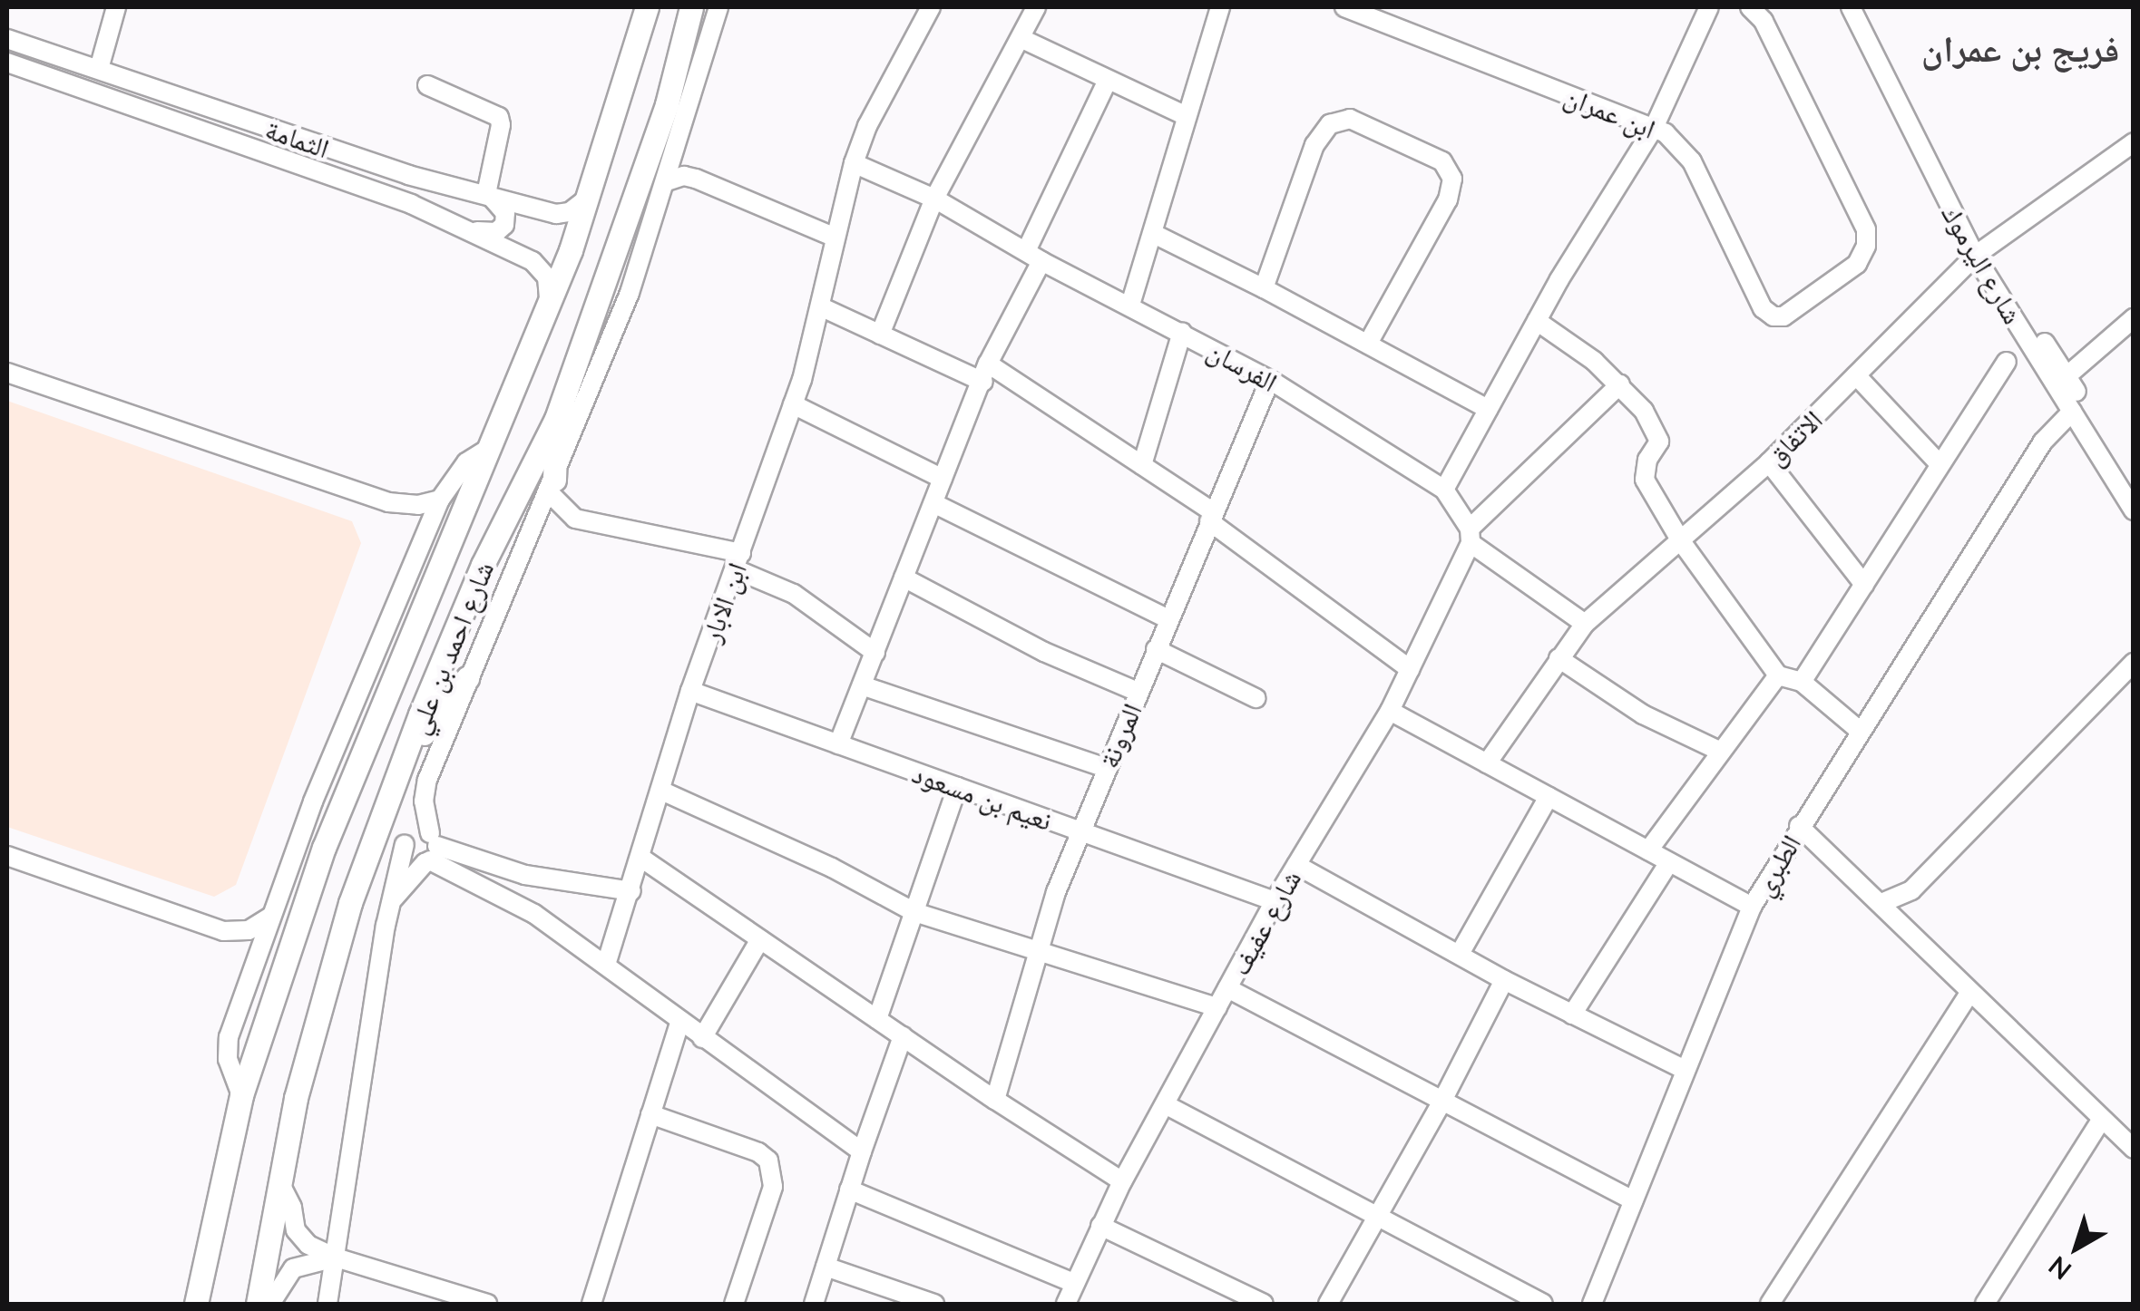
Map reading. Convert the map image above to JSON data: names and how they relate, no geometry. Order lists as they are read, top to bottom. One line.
{"streets":{"main road":["شارع احمد بن علي"],"street":["ابن عمران","الثمامة","شارع اليرموك","الفرسان","الاتفاق","ابن الابار","المرونة","نعيم بن مسعود","الطبري","شارع عفيف"]},"crossings":[["الثمامة","شارع احمد بن علي"],["شارع اليرموك","الاتفاق"],["شارع اليرموك","الطبري"],["الفرسان","الاتفاق"],["الفرسان","ابن الابار"],["الفرسان","المرونة"],["الفرسان","شارع عفيف"],["ابن الابار","نعيم بن مسعود"],["المرونة","نعيم بن مسعود"],["نعيم بن مسعود","شارع عفيف"]],"districts":["فريج بن عمران"],"north":"bottom left"}
